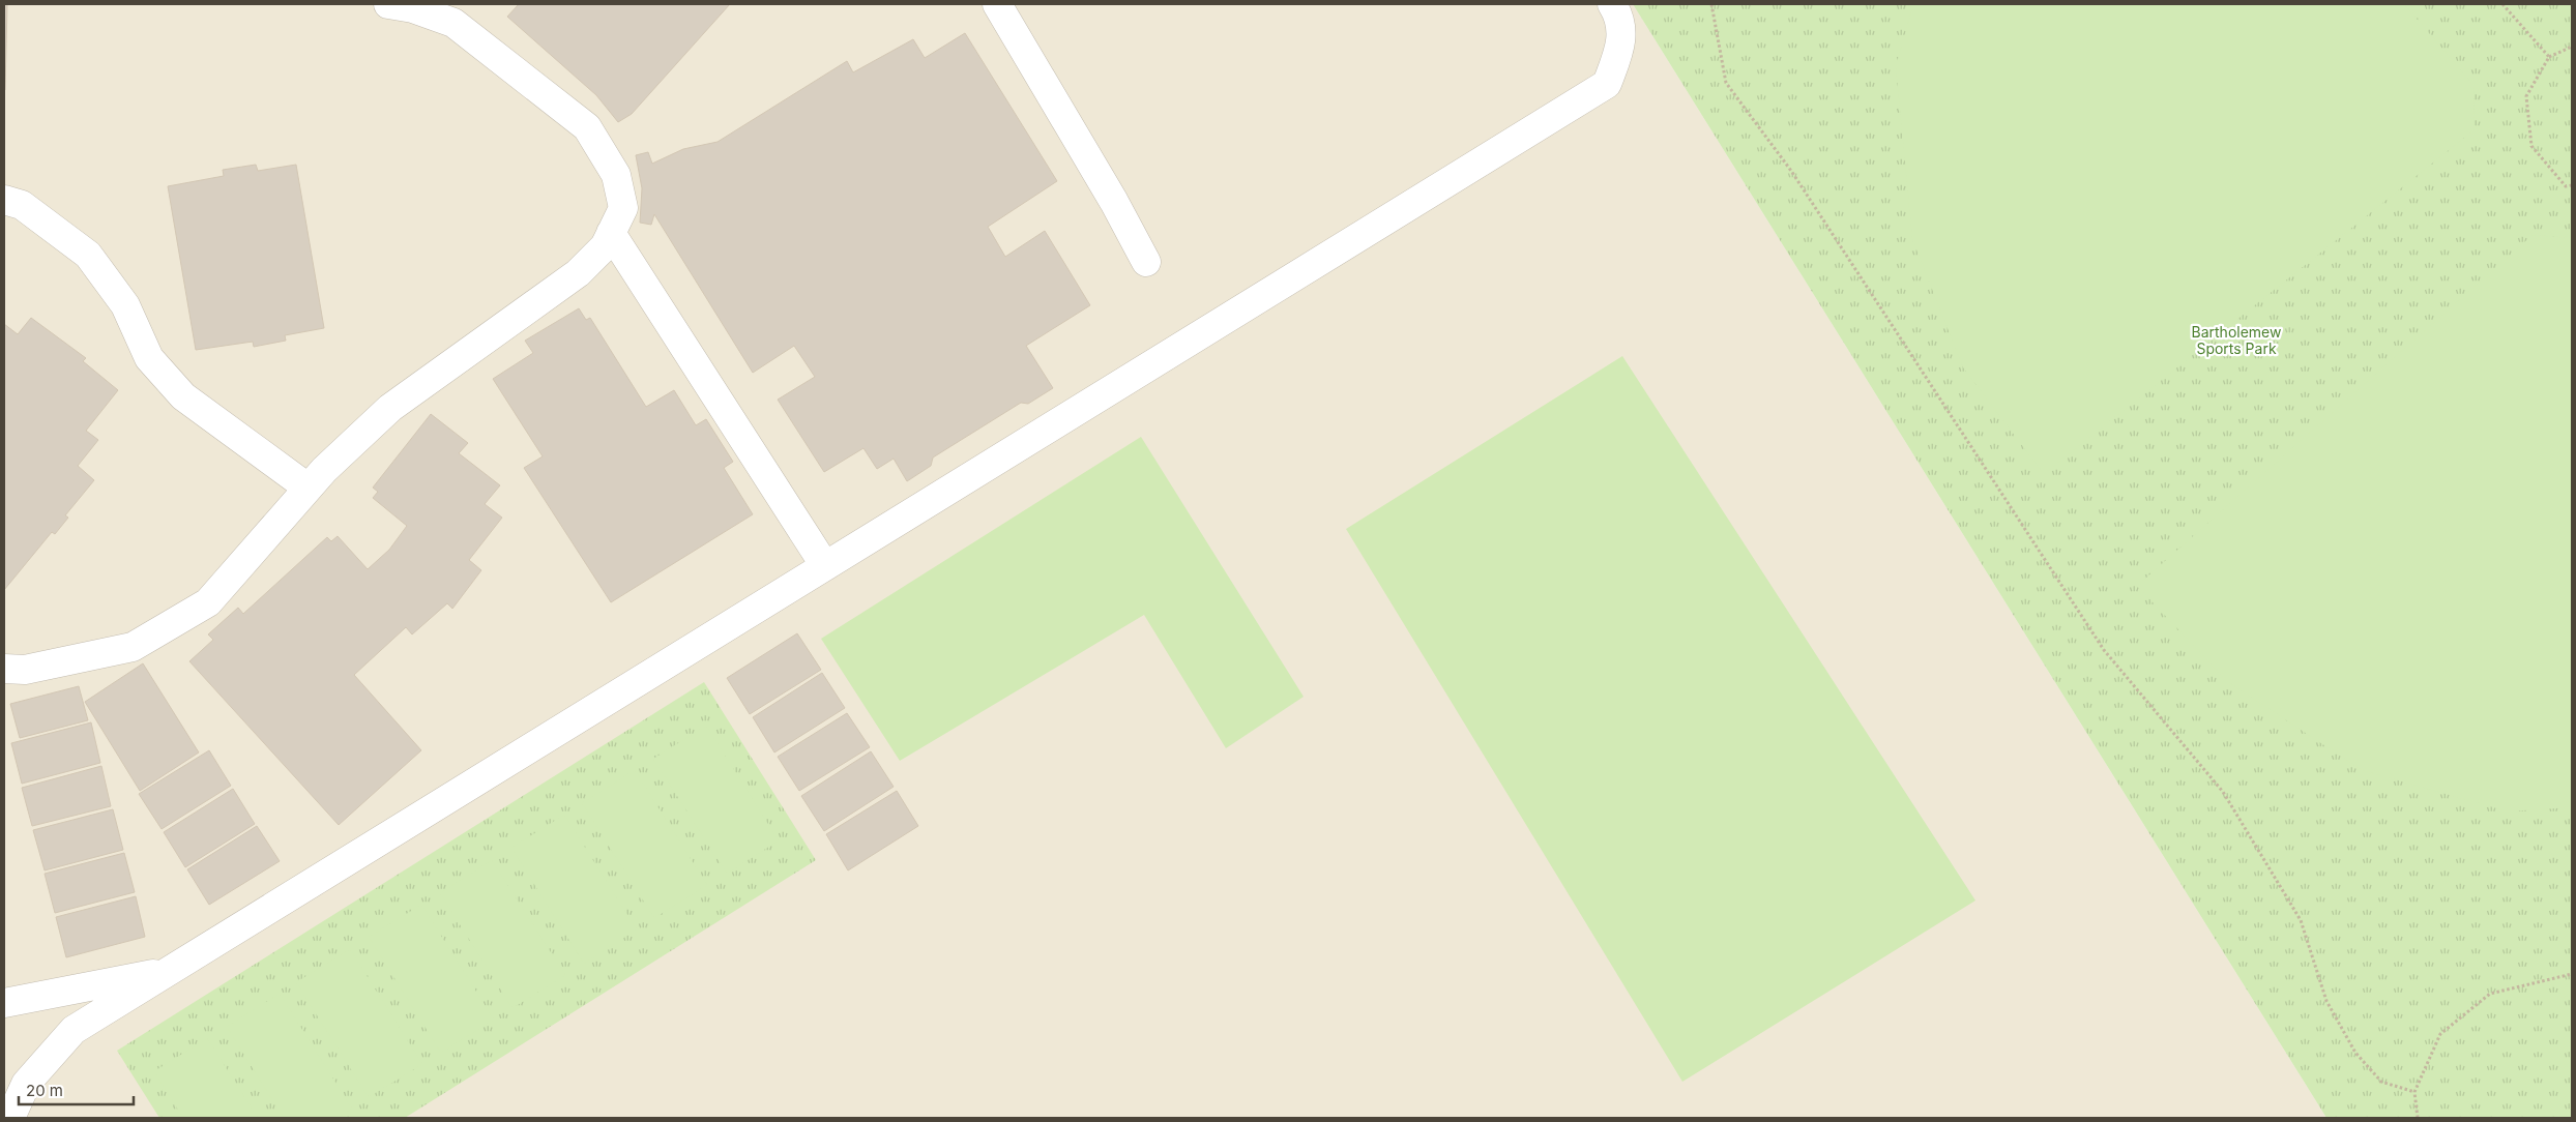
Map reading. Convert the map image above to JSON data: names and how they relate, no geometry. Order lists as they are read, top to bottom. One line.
{"parks":["Bartholemew Sports Park"],"scale_bar":"20 m"}
